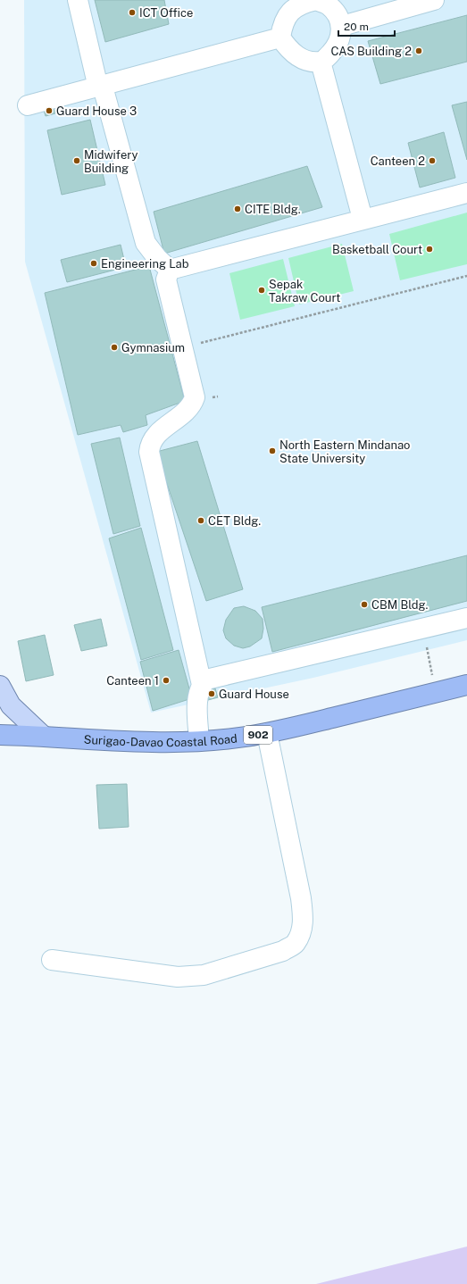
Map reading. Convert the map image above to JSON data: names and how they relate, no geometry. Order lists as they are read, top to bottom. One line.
{"streets":{"highway":["902","Surigao-Davao Coastal Road"]},"places":["ICT Office","CAS Building 2","Guard House 3","Midwifery Building","Canteen 2","CITE Bldg.","Basketball Court","Engineering Lab","Sepak Takraw Court","Gymnasium","North Eastern Mindanao State University","CET Bldg.","CBM Bldg.","Canteen 1","Guard House"],"scale_bar":"20 m"}
